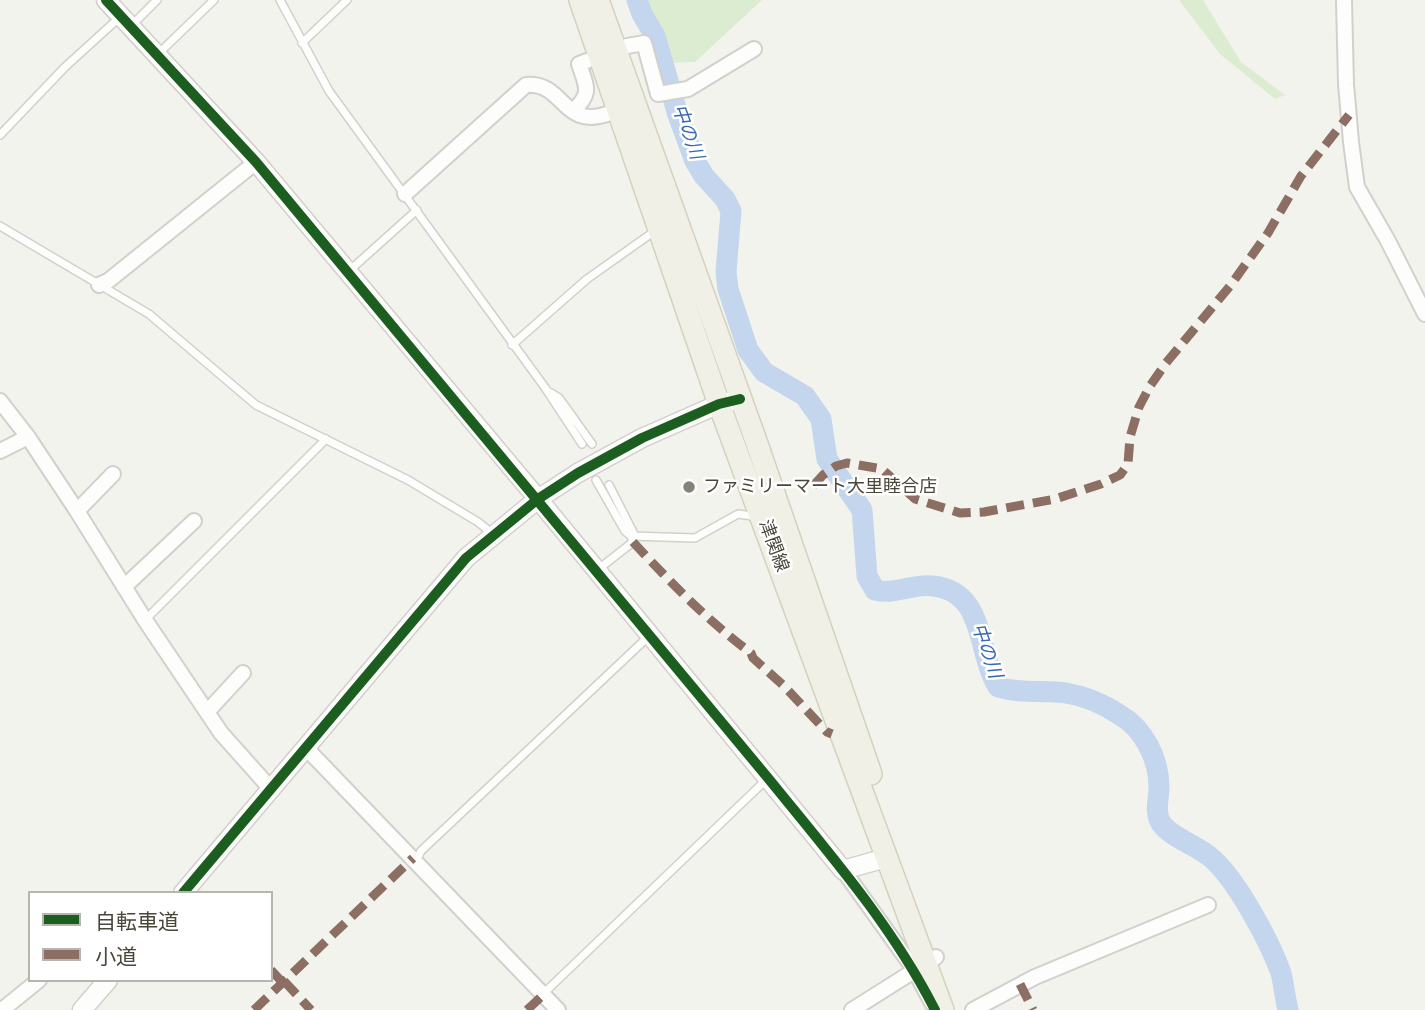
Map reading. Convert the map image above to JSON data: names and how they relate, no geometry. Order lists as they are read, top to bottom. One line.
{"streets":{"main road":["津関線"]},"water":["中の川"],"places":["ファミリーマート大里睦合店"],"legend":["自転車道","小道"]}
